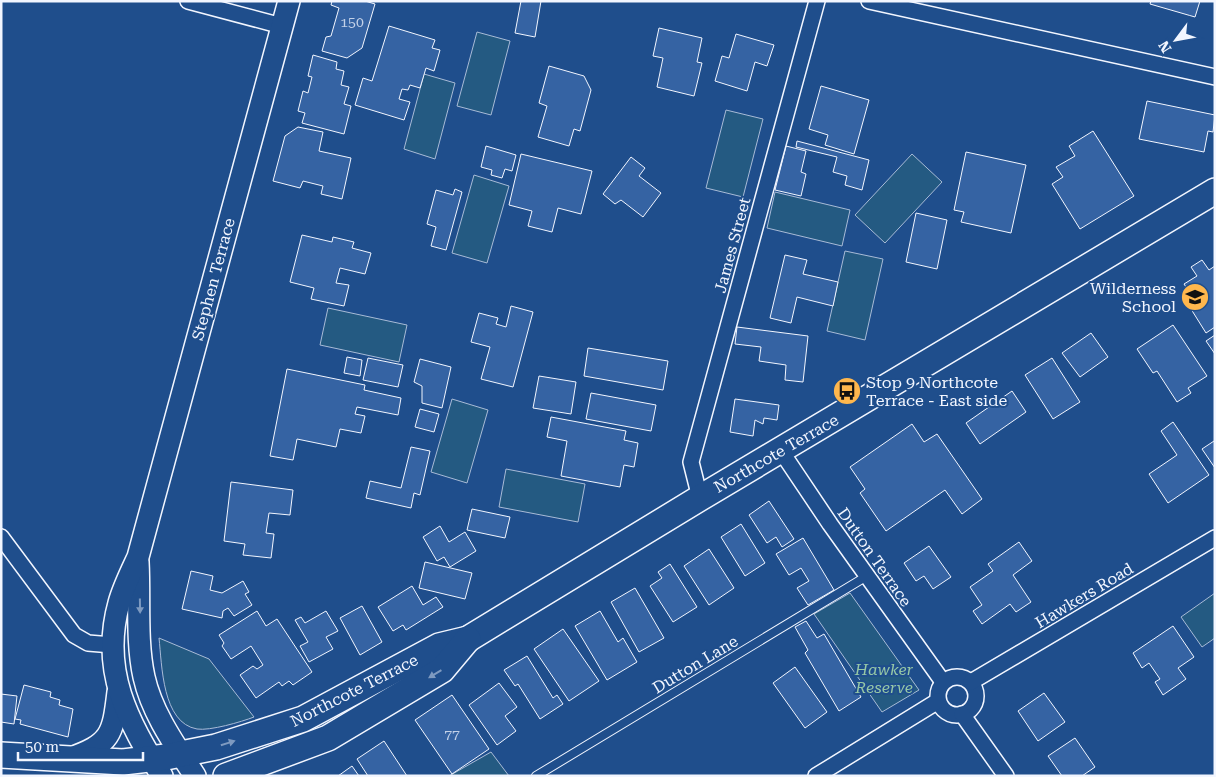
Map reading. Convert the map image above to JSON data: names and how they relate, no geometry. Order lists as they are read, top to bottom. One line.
{"streets":{"highway":["Northcote Terrace"],"main road":["Stephen Terrace"],"street":["James Street","Dutton Terrace","Hawkers Road"],"lane":["Dutton Lane"]},"crossings":[["James Street","Northcote Terrace"],["Stephen Terrace","Northcote Terrace"],["Northcote Terrace","Dutton Terrace"],["Dutton Terrace","Hawkers Road"],["Dutton Terrace","Dutton Lane"]],"parks":["Hawker Reserve"],"places":{"school or university":["Wilderness School"],"bus stop":["Stop 9 Northcote Terrace - East side"]},"house_numbers":["150","77"],"scale_bar":"50 m","north":"bottom left"}
